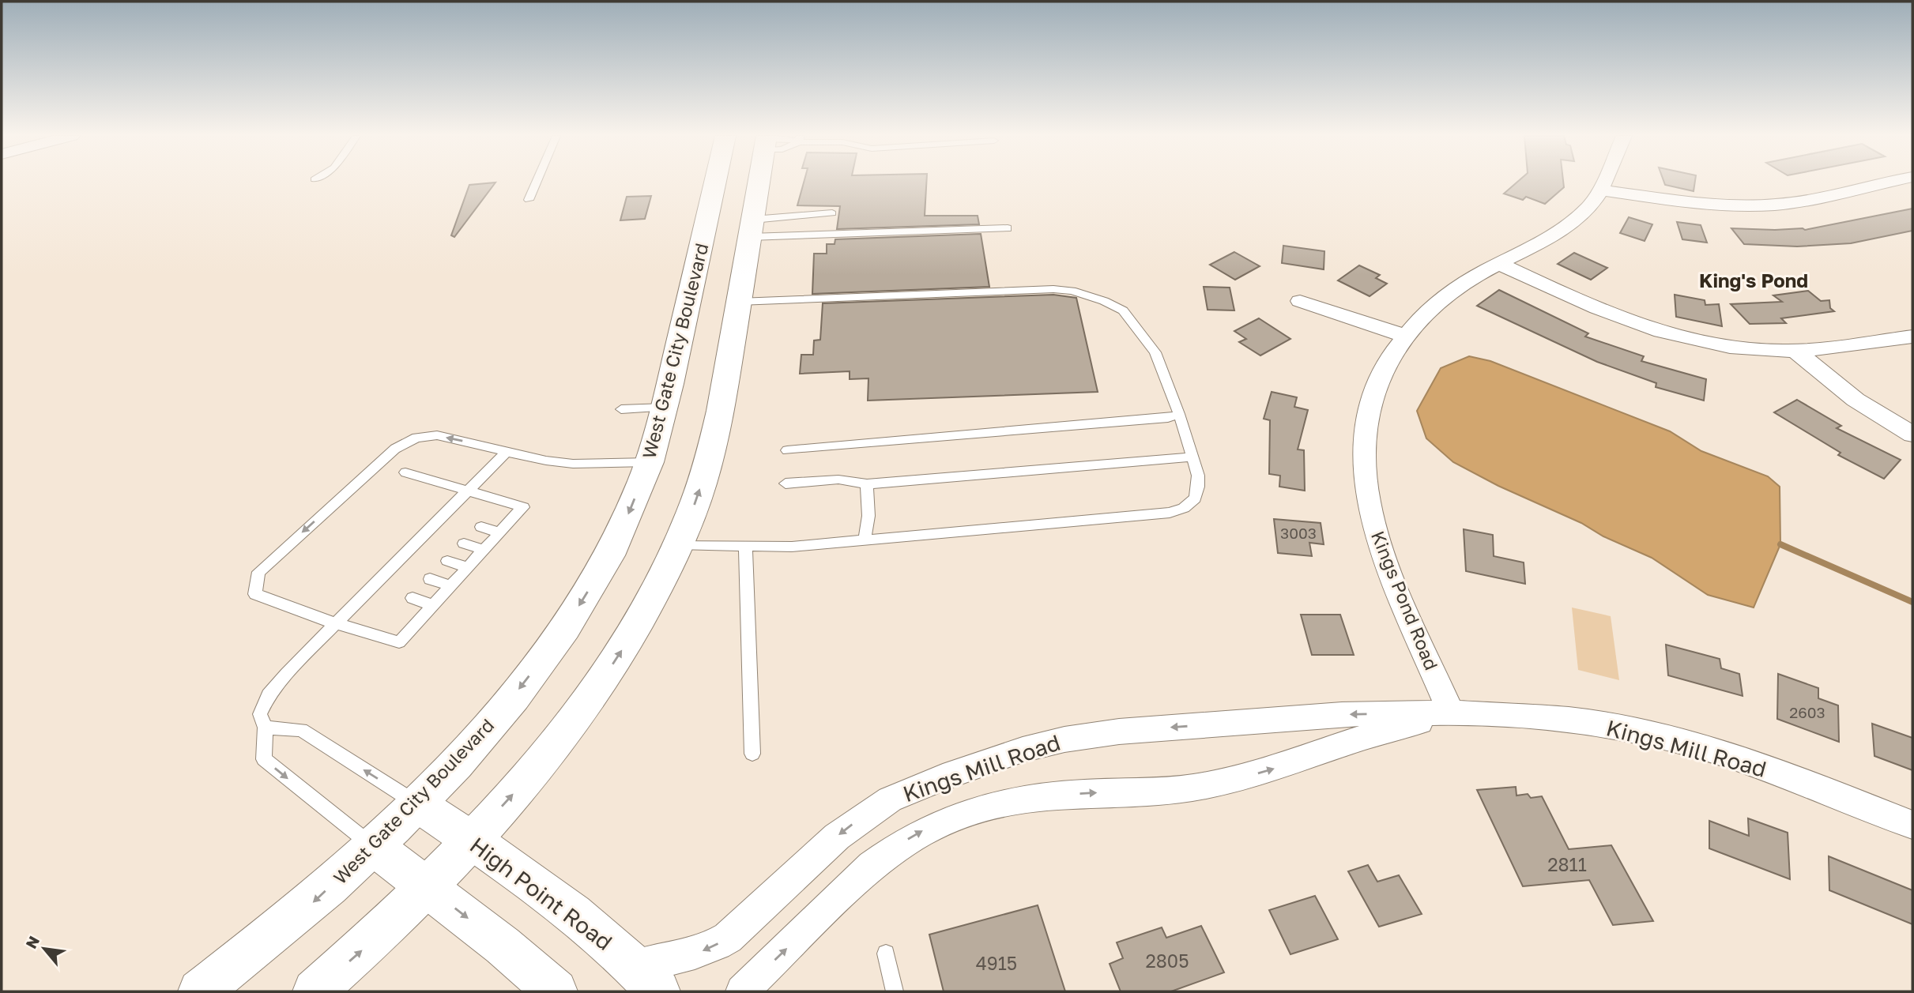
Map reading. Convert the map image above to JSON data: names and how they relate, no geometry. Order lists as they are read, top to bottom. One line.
{"streets":{"main road":["West Gate City Boulevard","High Point Road"],"street":["Kings Pond Road","Kings Mill Road"]},"crossings":[["West Gate City Boulevard","High Point Road"],["Kings Pond Road","Kings Mill Road"],["Kings Mill Road","High Point Road"]],"districts":["King's Pond"],"house_numbers":["3003","2603","2811","2805","4915"],"north":"top left"}
